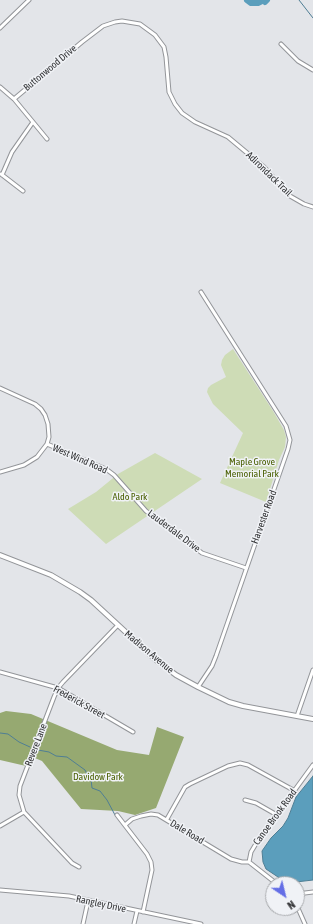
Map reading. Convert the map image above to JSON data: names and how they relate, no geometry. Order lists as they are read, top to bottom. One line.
{"streets":{"street":["Buttonwood Drive","Adirondack Trail","West Wind Road","Harvester Road","Lauderdale Drive","Madison Avenue","Frederick Street","Revere Lane","Canoe Brook Road","Dale Road","Rangley Drive"]},"crossings":[["Buttonwood Drive","Adirondack Trail"],["West Wind Road","Lauderdale Drive"],["Harvester Road","Lauderdale Drive"],["Harvester Road","Madison Avenue"],["Madison Avenue","Revere Lane"],["Frederick Street","Revere Lane"],["Canoe Brook Road","Dale Road"]],"parks":["Maple Grove Memorial Park","Aldo Park","Davidow Park"],"north":"bottom right"}
